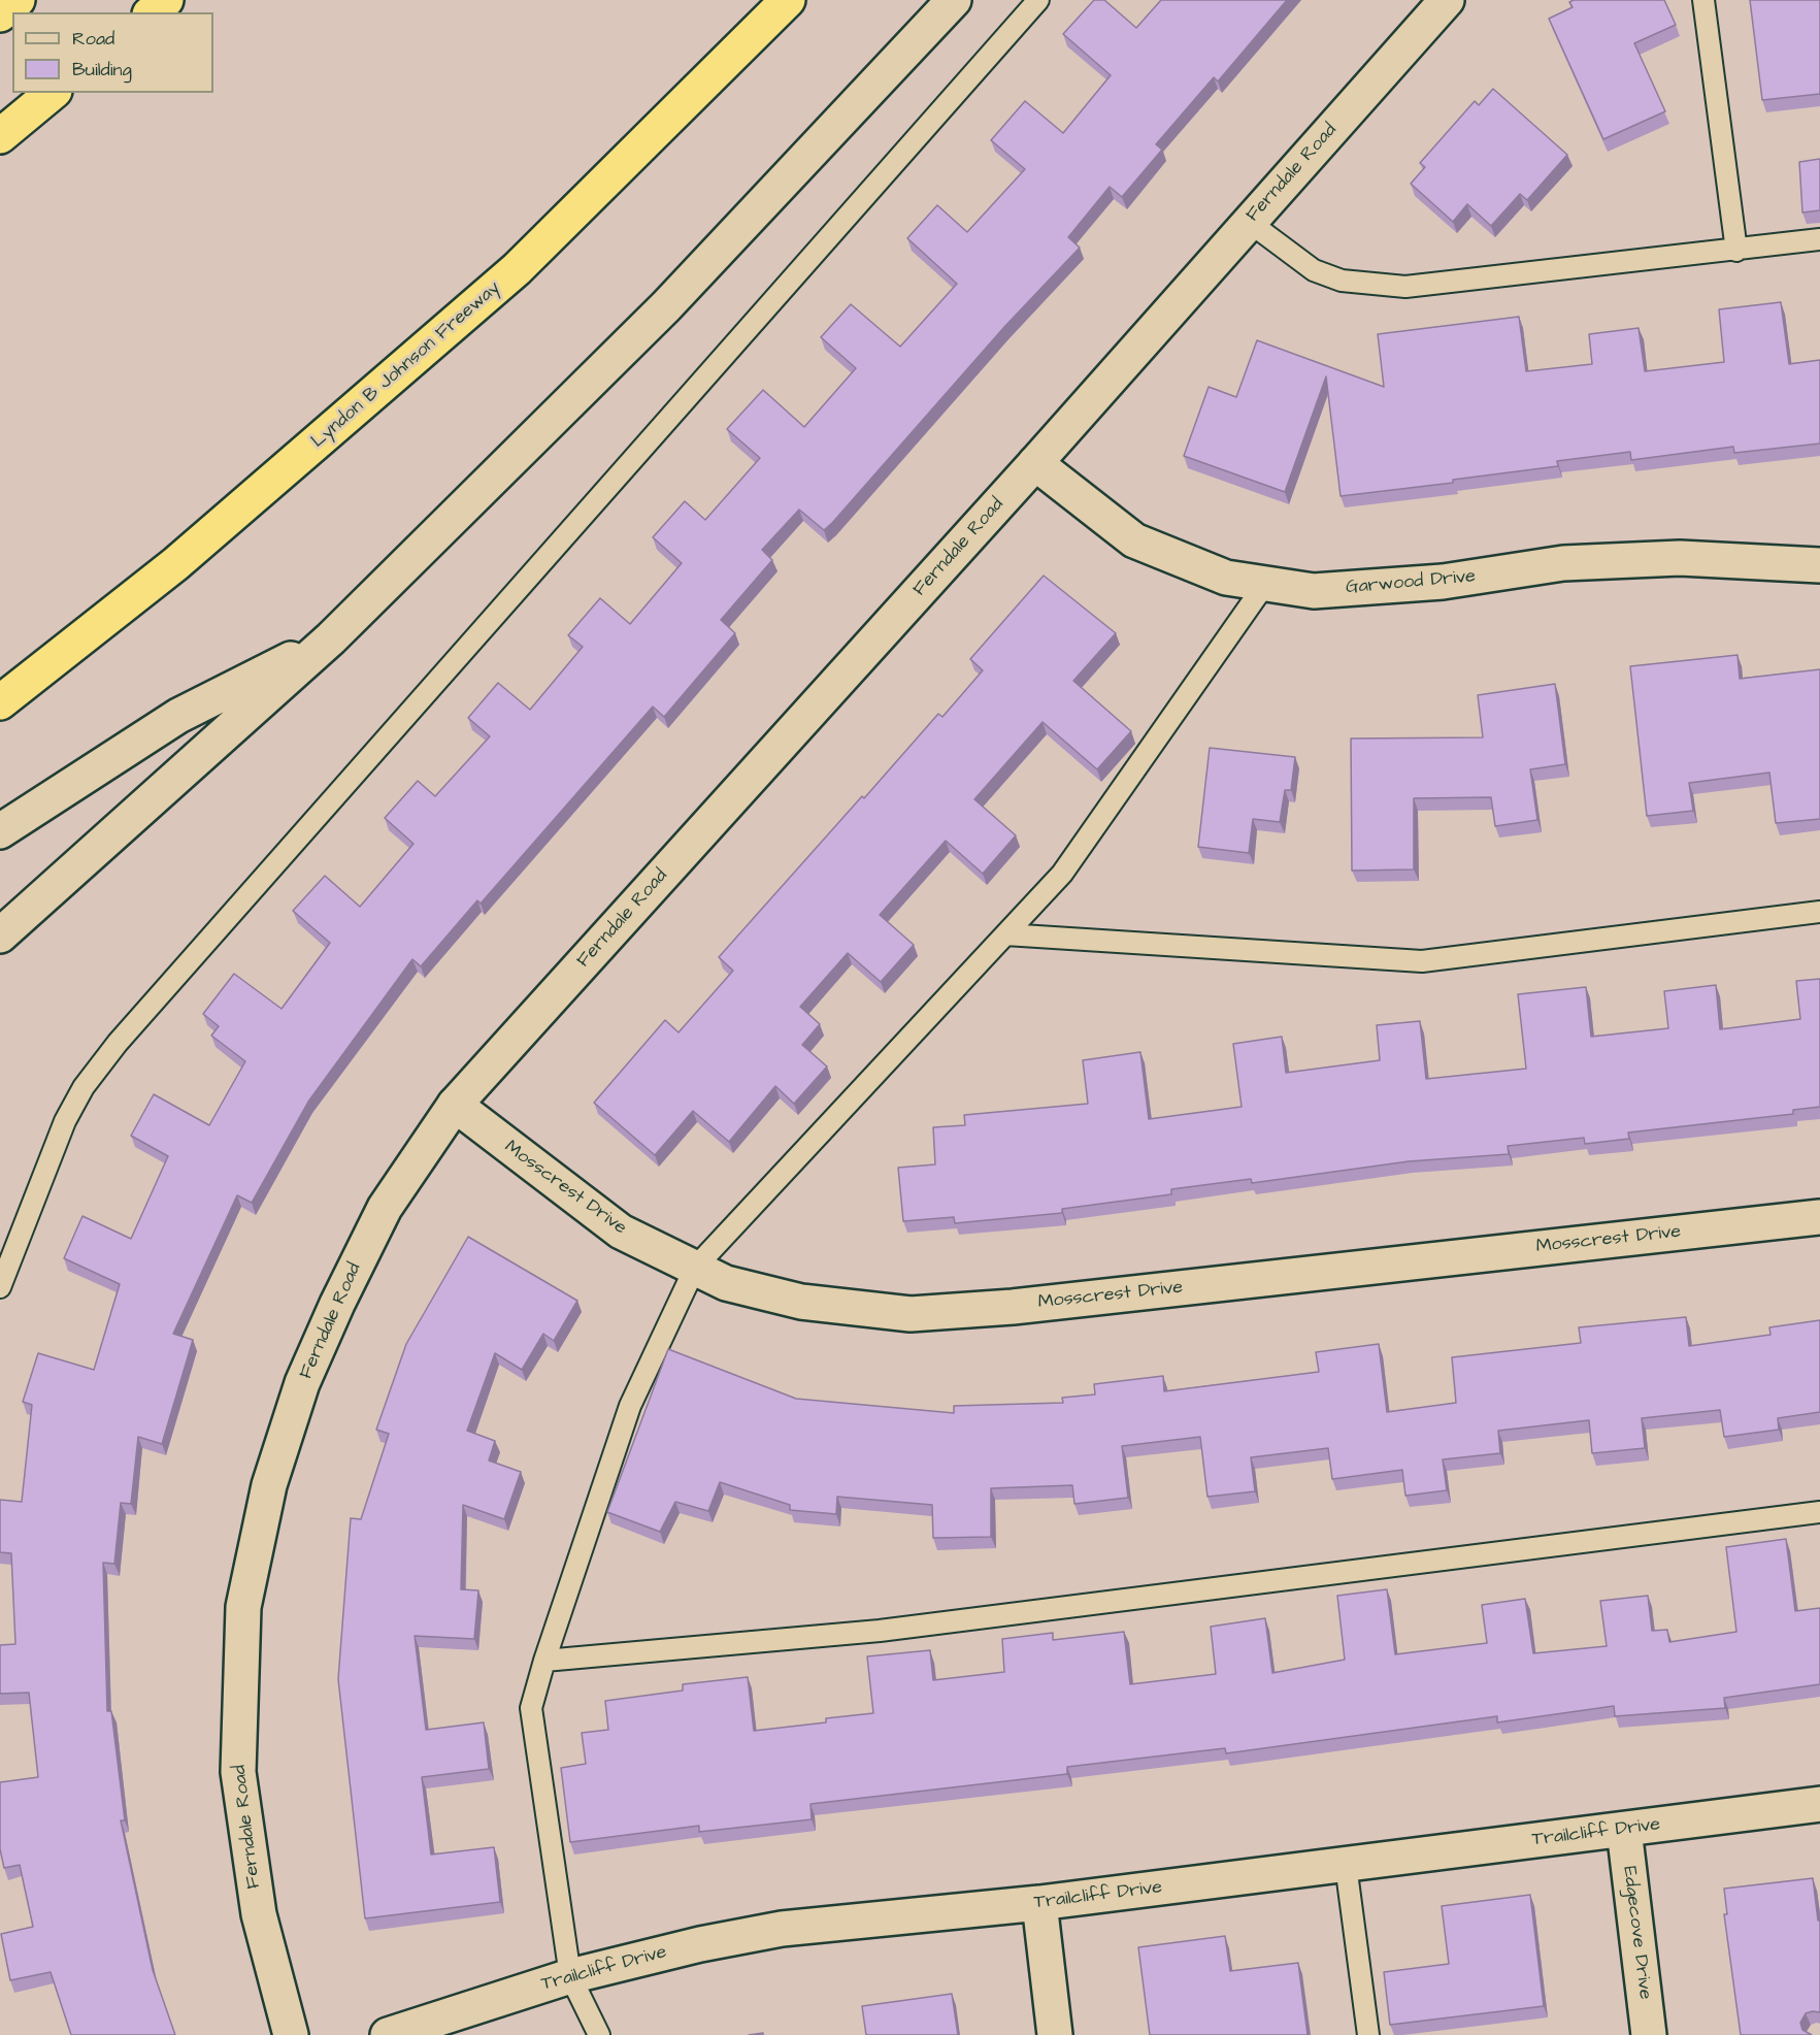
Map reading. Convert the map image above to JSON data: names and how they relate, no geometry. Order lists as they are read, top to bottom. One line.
{"streets":{"highway":["Lyndon B Johnson Freeway"],"street":["Ferndale Road","Garwood Drive","Mosscrest Drive","Trailcliff Drive","Edgecove Drive"]},"crossings":[["Ferndale Road","Garwood Drive"],["Ferndale Road","Mosscrest Drive"],["Trailcliff Drive","Edgecove Drive"]],"legend":["Road","Building"]}
